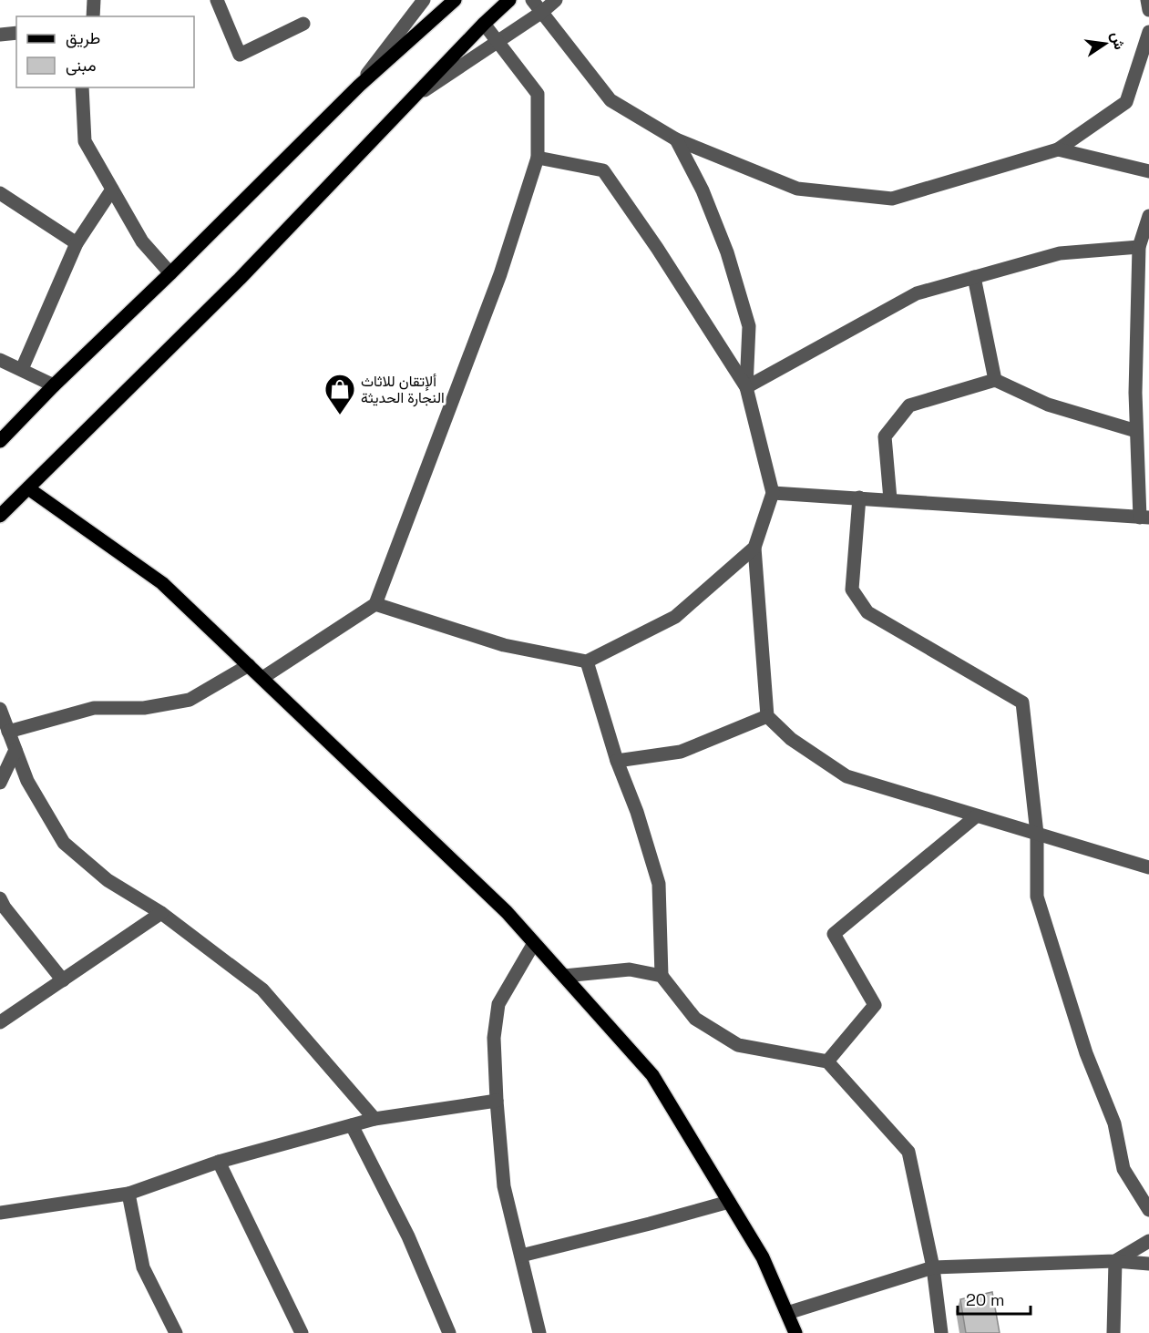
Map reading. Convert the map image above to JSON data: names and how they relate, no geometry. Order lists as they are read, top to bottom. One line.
{"places":{"shop":["ألإتقان للاثاث النجارة الحديثة"]},"legend":["طريق","مبنى"],"scale_bar":"20 m","north":"right"}
